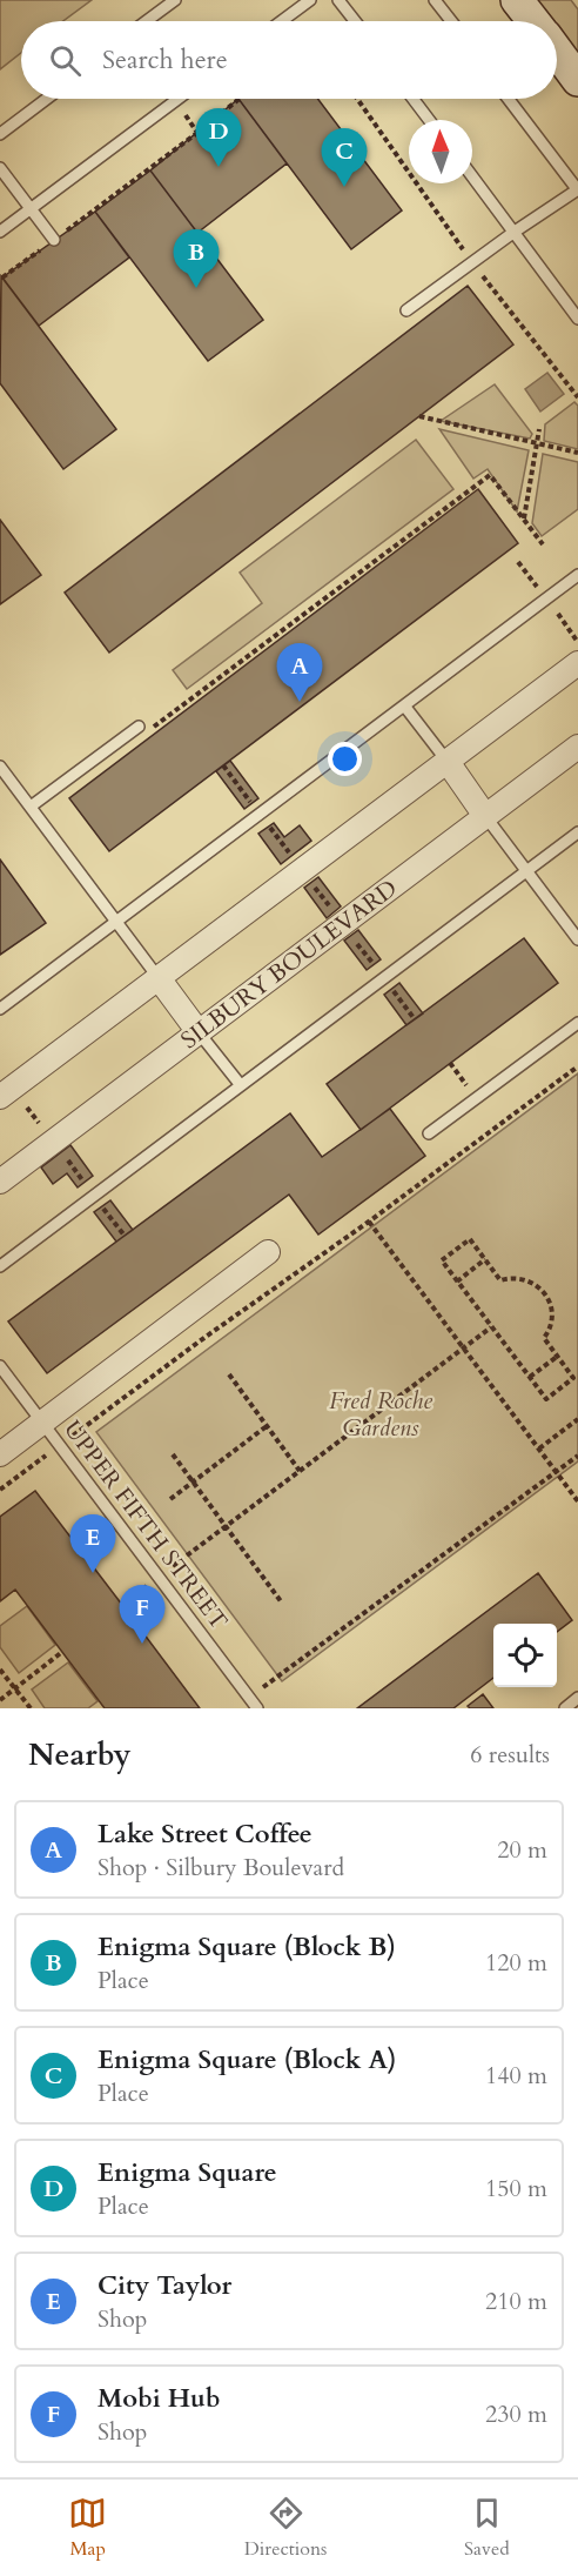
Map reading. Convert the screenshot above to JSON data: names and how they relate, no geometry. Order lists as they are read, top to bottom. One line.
{"streets":{"street":["SILBURY BOULEVARD"],"lane":["UPPER FIFTH STREET"]},"parks":["Fred Roche Gardens"],"north":"top","page":{"search":"Search here","pins":["D","C","B","A","E","F"],"heading":["Nearby","6 results"],"list":[{"mark":"A","name":"Lake Street Coffee","note":"Shop · Silbury Boulevard","value":"20 m"},{"mark":"B","name":"Enigma Square (Block B)","note":"Place","value":"120 m"},{"mark":"C","name":"Enigma Square (Block A)","note":"Place","value":"140 m"},{"mark":"D","name":"Enigma Square","note":"Place","value":"150 m"},{"mark":"E","name":"City Taylor","note":"Shop","value":"210 m"},{"mark":"F","name":"Mobi Hub","note":"Shop","value":"230 m"}],"nav":["Map","Directions","Saved"]}}
